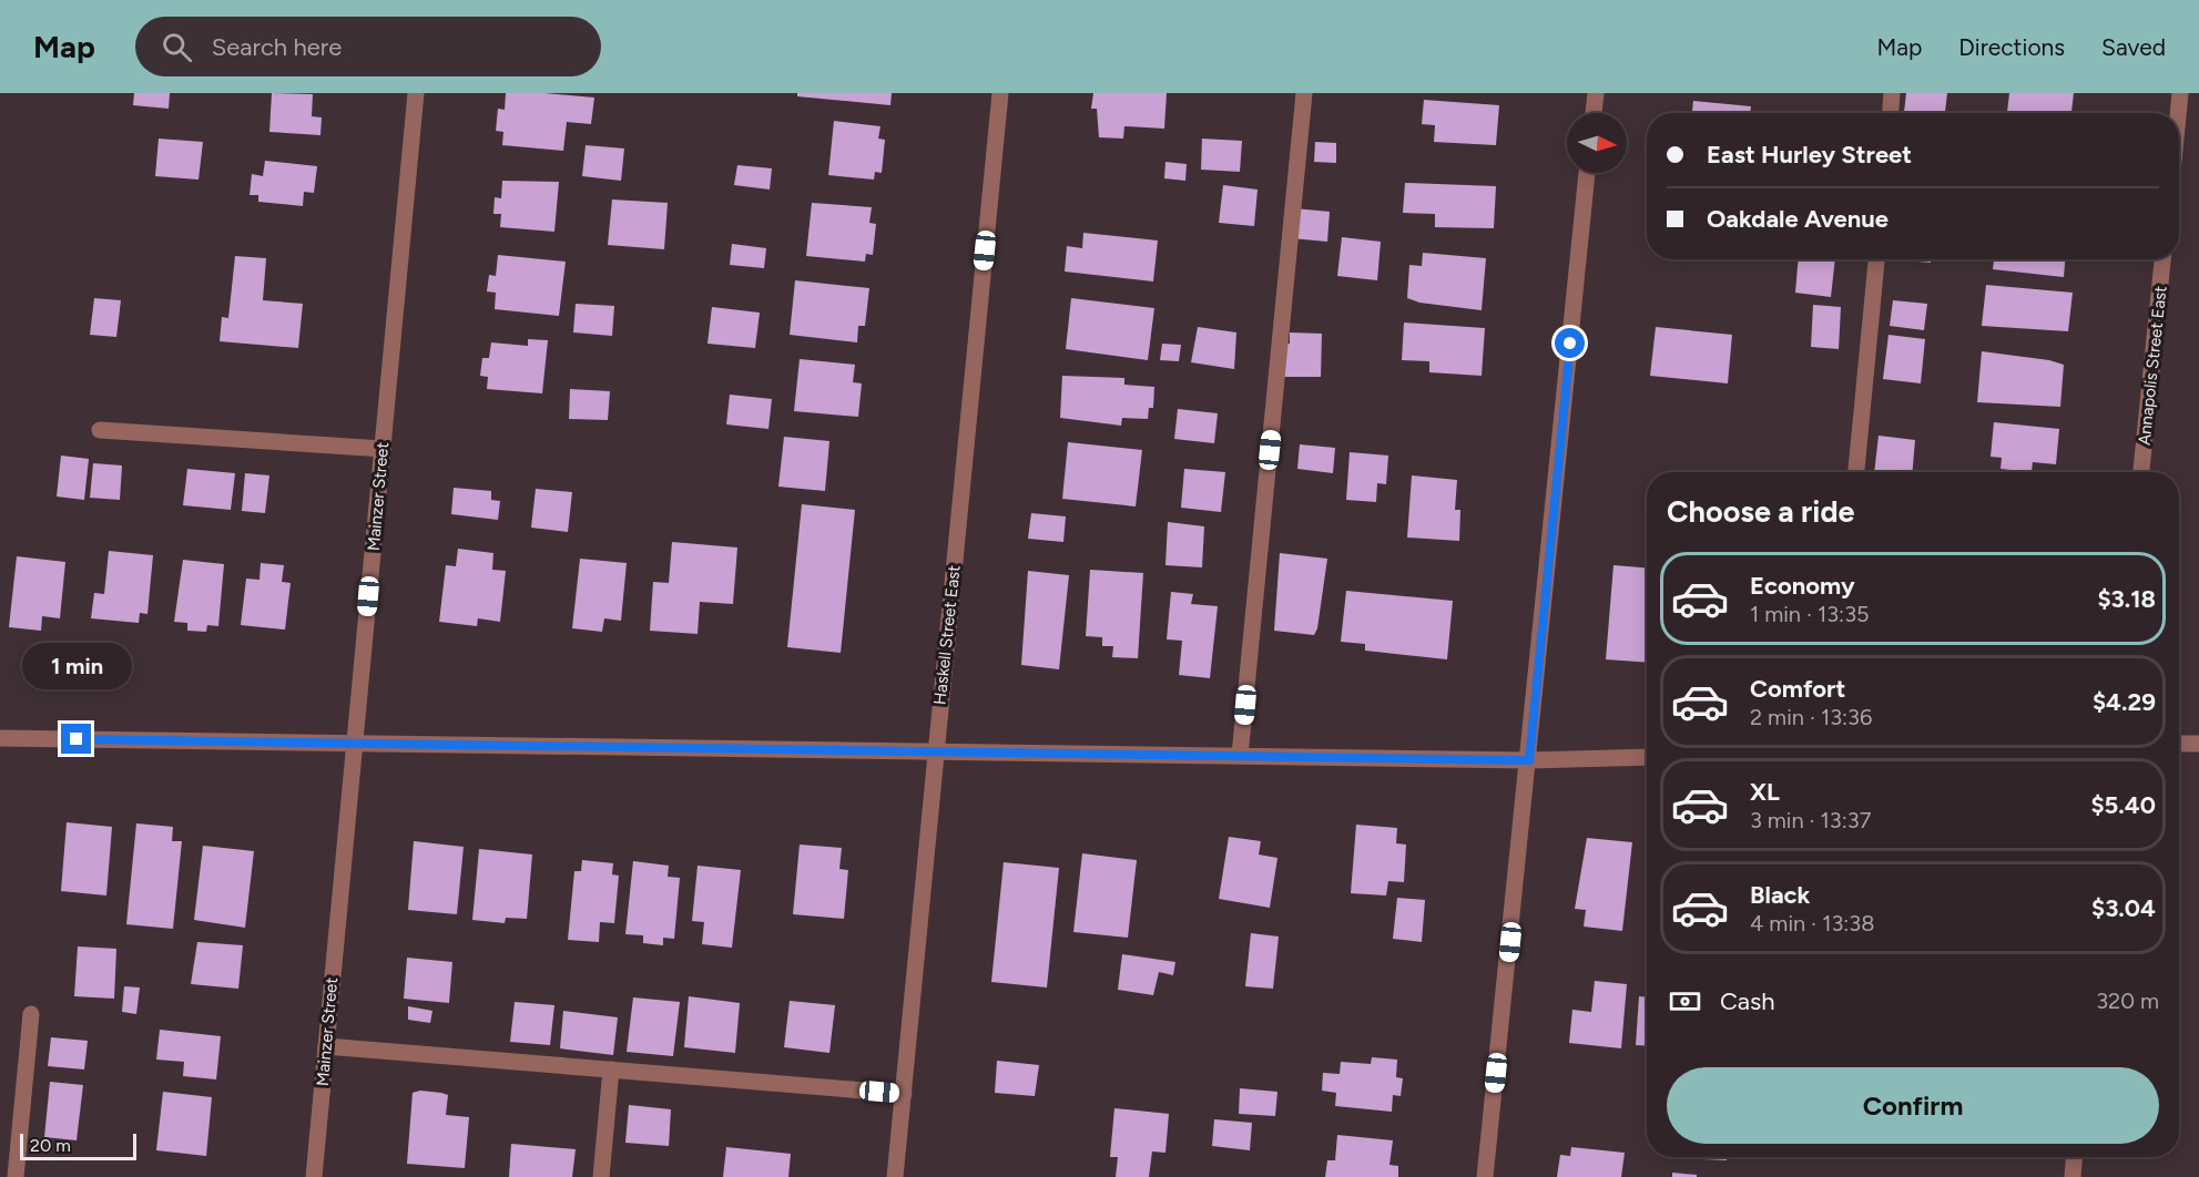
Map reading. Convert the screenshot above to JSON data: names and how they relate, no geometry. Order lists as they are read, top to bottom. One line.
{"streets":{"street":["Annapolis Street East","Mainzer Street","Haskell Street East"]},"scale_bar":"20 m","north":"right","page":{"header":"Map","search":"Search here","nav":["Map","Directions","Saved"],"banner":["East Hurley Street","Oakdale Avenue"],"heading":"Choose a ride","list":[{"name":"Economy","note":"1 min · 13:35","value":"$3.18"},{"name":"Comfort","note":"2 min · 13:36","value":"$4.29"},{"name":"XL","note":"3 min · 13:37","value":"$5.40"},{"name":"Black","note":"4 min · 13:38","value":"$3.04"}],"bubble":"1 min","pay":["Cash","320 m"],"buttons":"Confirm","scale":"20 m"}}
